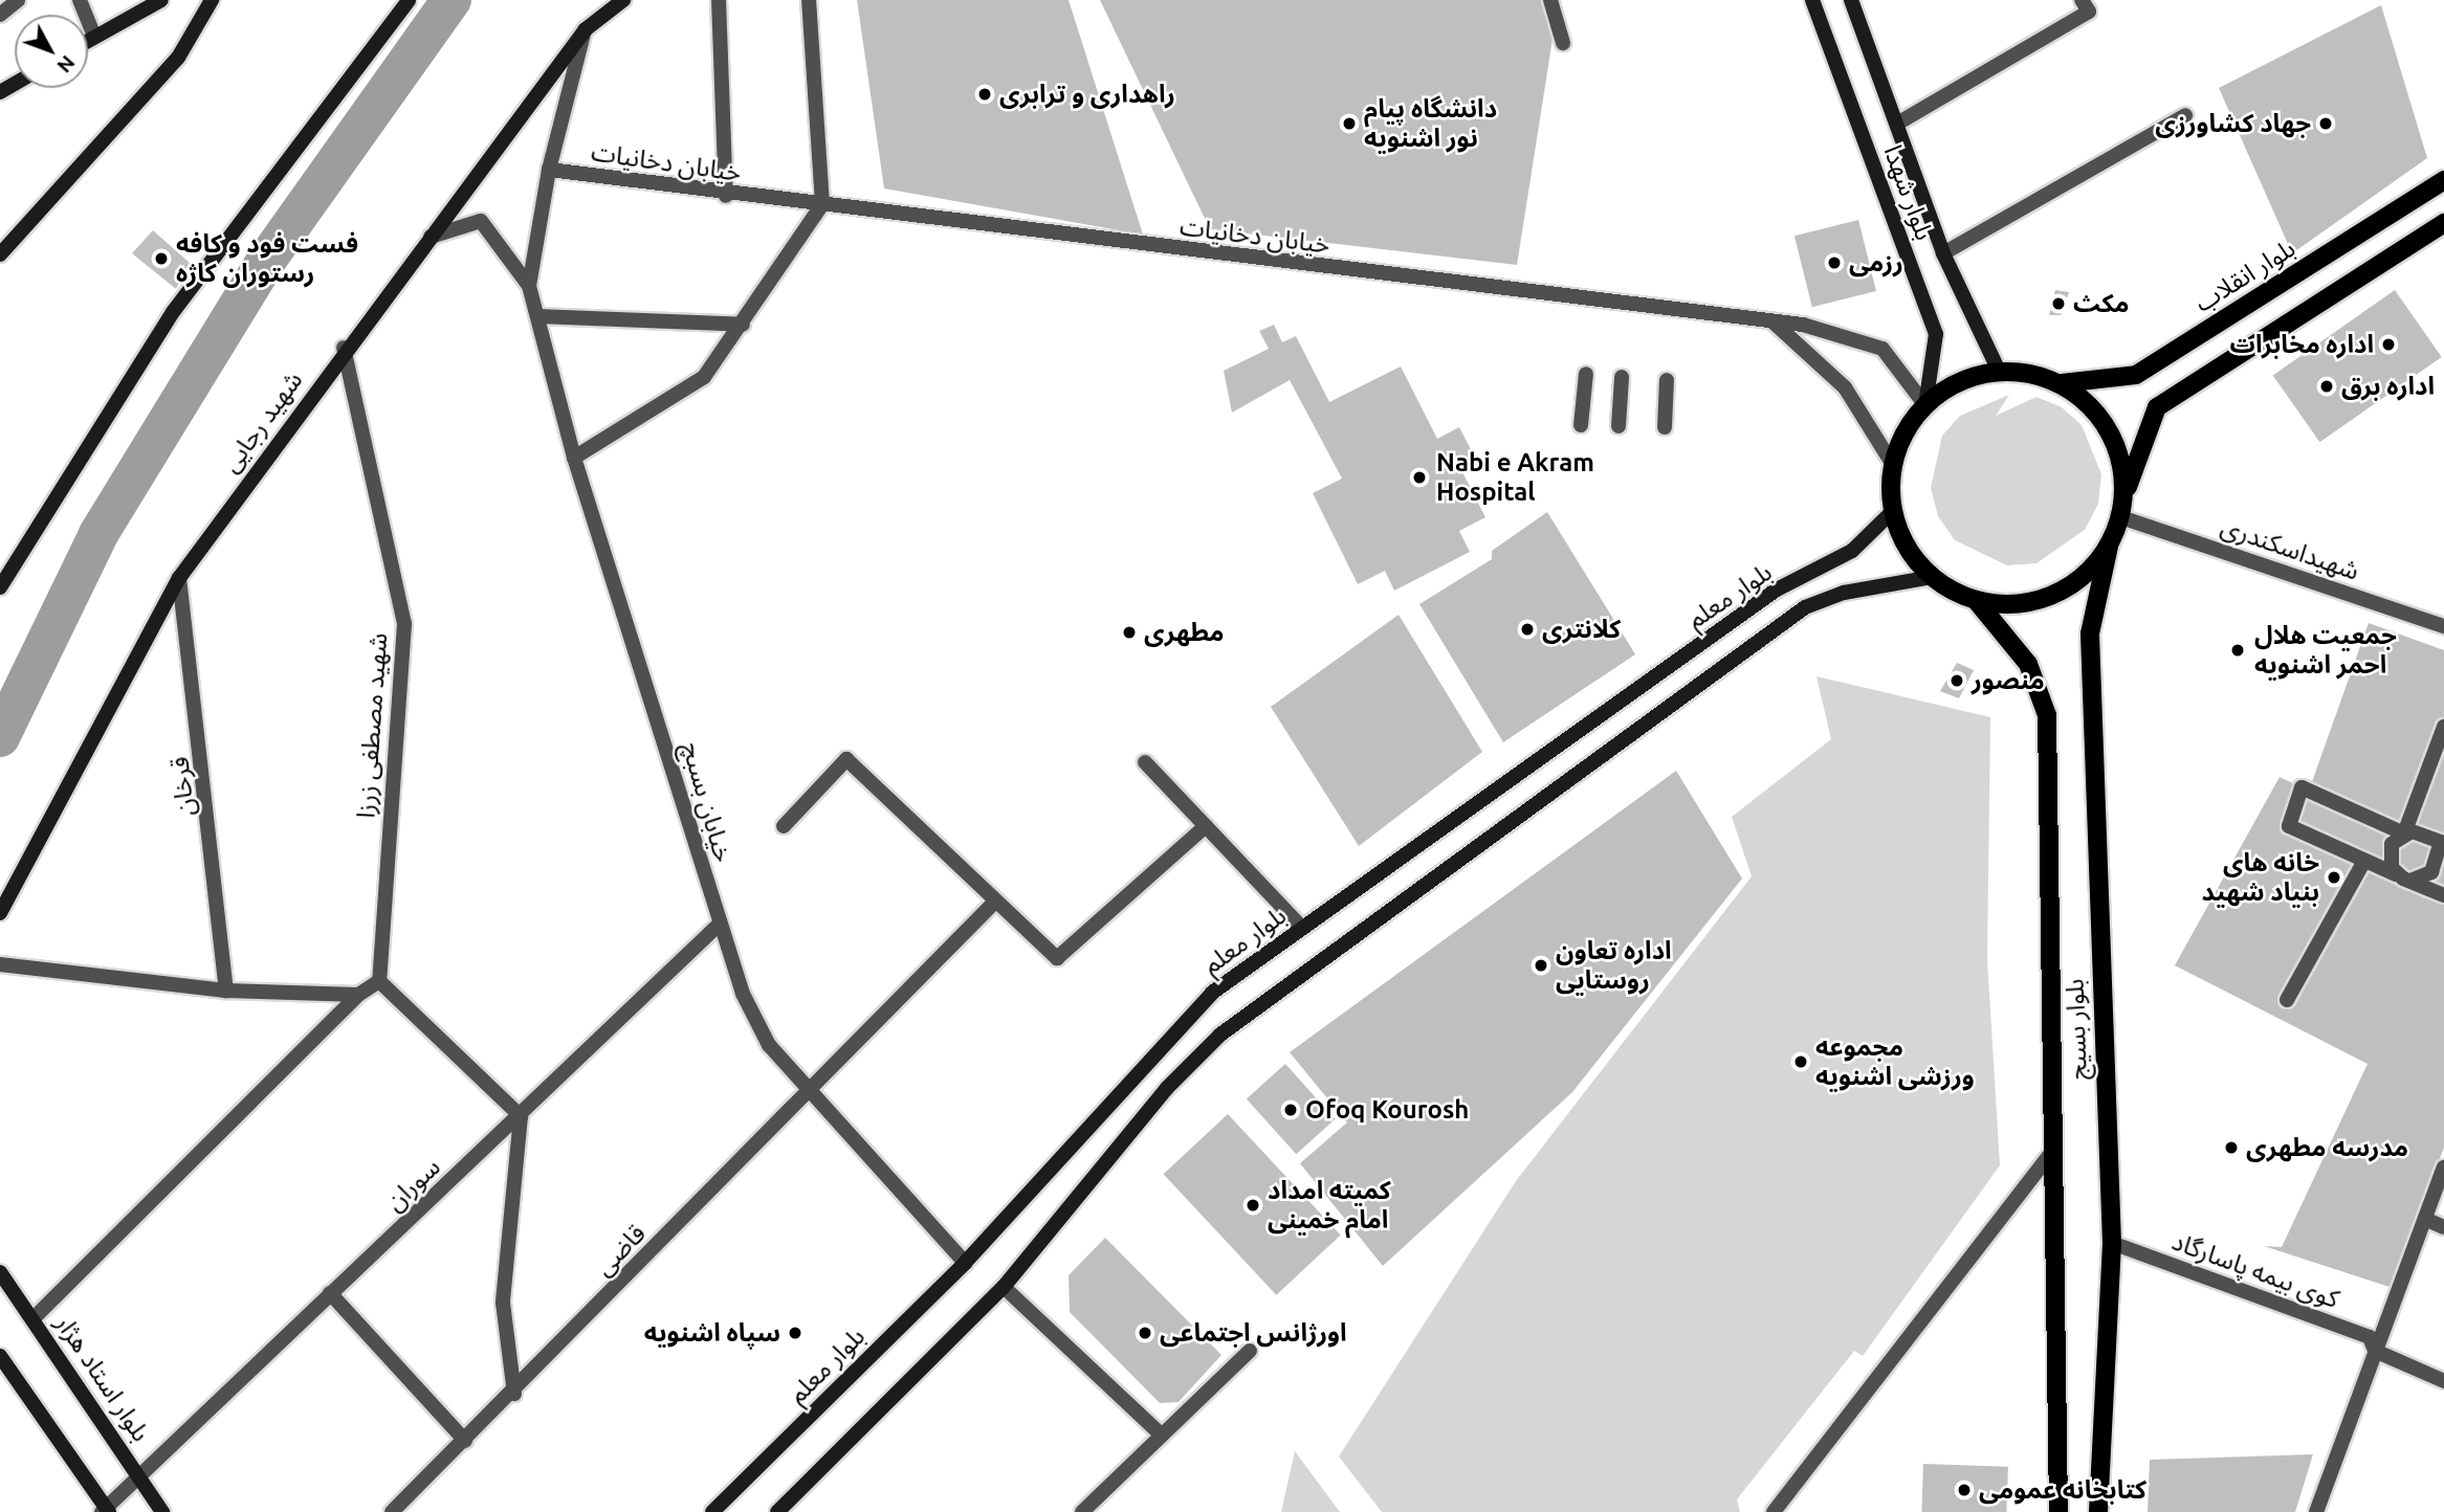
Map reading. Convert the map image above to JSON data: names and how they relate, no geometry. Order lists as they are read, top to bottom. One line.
{"streets":{"main road":["بلوار شهدا","بلوار انقلاب","شهید رجایی","بلوار معلم","بلوار بسیج","بلوار استاد هژار"],"street":["خیابان دخانیات","شهیداسکندری","شهید مصطفی زرزا","قرخان","خیابان بسبچ","سوران","قاضی","کوی بیمه پاسارگاد"]},"crossings":[["خیابان دخانیات","بلوار شهدا"],["خیابان دخانیات","بلوار انقلاب"],["خیابان دخانیات","شهیداسکندری"],["خیابان دخانیات","بلوار معلم"],["خیابان دخانیات","بلوار بسیج"],["بلوار شهدا","بلوار انقلاب"],["بلوار شهدا","شهیداسکندری"],["بلوار شهدا","بلوار معلم"],["بلوار شهدا","بلوار بسیج"],["بلوار انقلاب","شهیداسکندری"],["بلوار انقلاب","بلوار معلم"],["بلوار انقلاب","بلوار بسیج"],["شهید رجایی","شهید مصطفی زرزا"],["شهید رجایی","قرخان"],["شهیداسکندری","بلوار معلم"],["شهیداسکندری","بلوار بسیج"],["بلوار معلم","خیابان بسبچ"],["بلوار معلم","بلوار بسیج"],["خیابان بسبچ","سوران"],["خیابان بسبچ","قاضی"],["بلوار بسیج","کوی بیمه پاسارگاد"],["سوران","بلوار استاد هژار"]],"places":["راهداری و ترابری","دانشگاه پیام نور اشنویه","جهاد کشاورزی","فست فود و کافه رستوران کاژه","رزمی","مکث","اداره مخابرات","اداره برق","Nabi e Akram Hospital","کلانتری","مطهری","جمعیت هلال احمر اشنویه","منصور","خانه های بنیاد شهید","اداره تعاون روستایی","مجموعه ورزشی اشنویه","Ofoq Kourosh","مدرسه مطهری","کمیته امداد امام خمینی","سپاه اشنویه","اورژانس اجتماعی","کتابخانه عمومی"],"north":"bottom right"}
